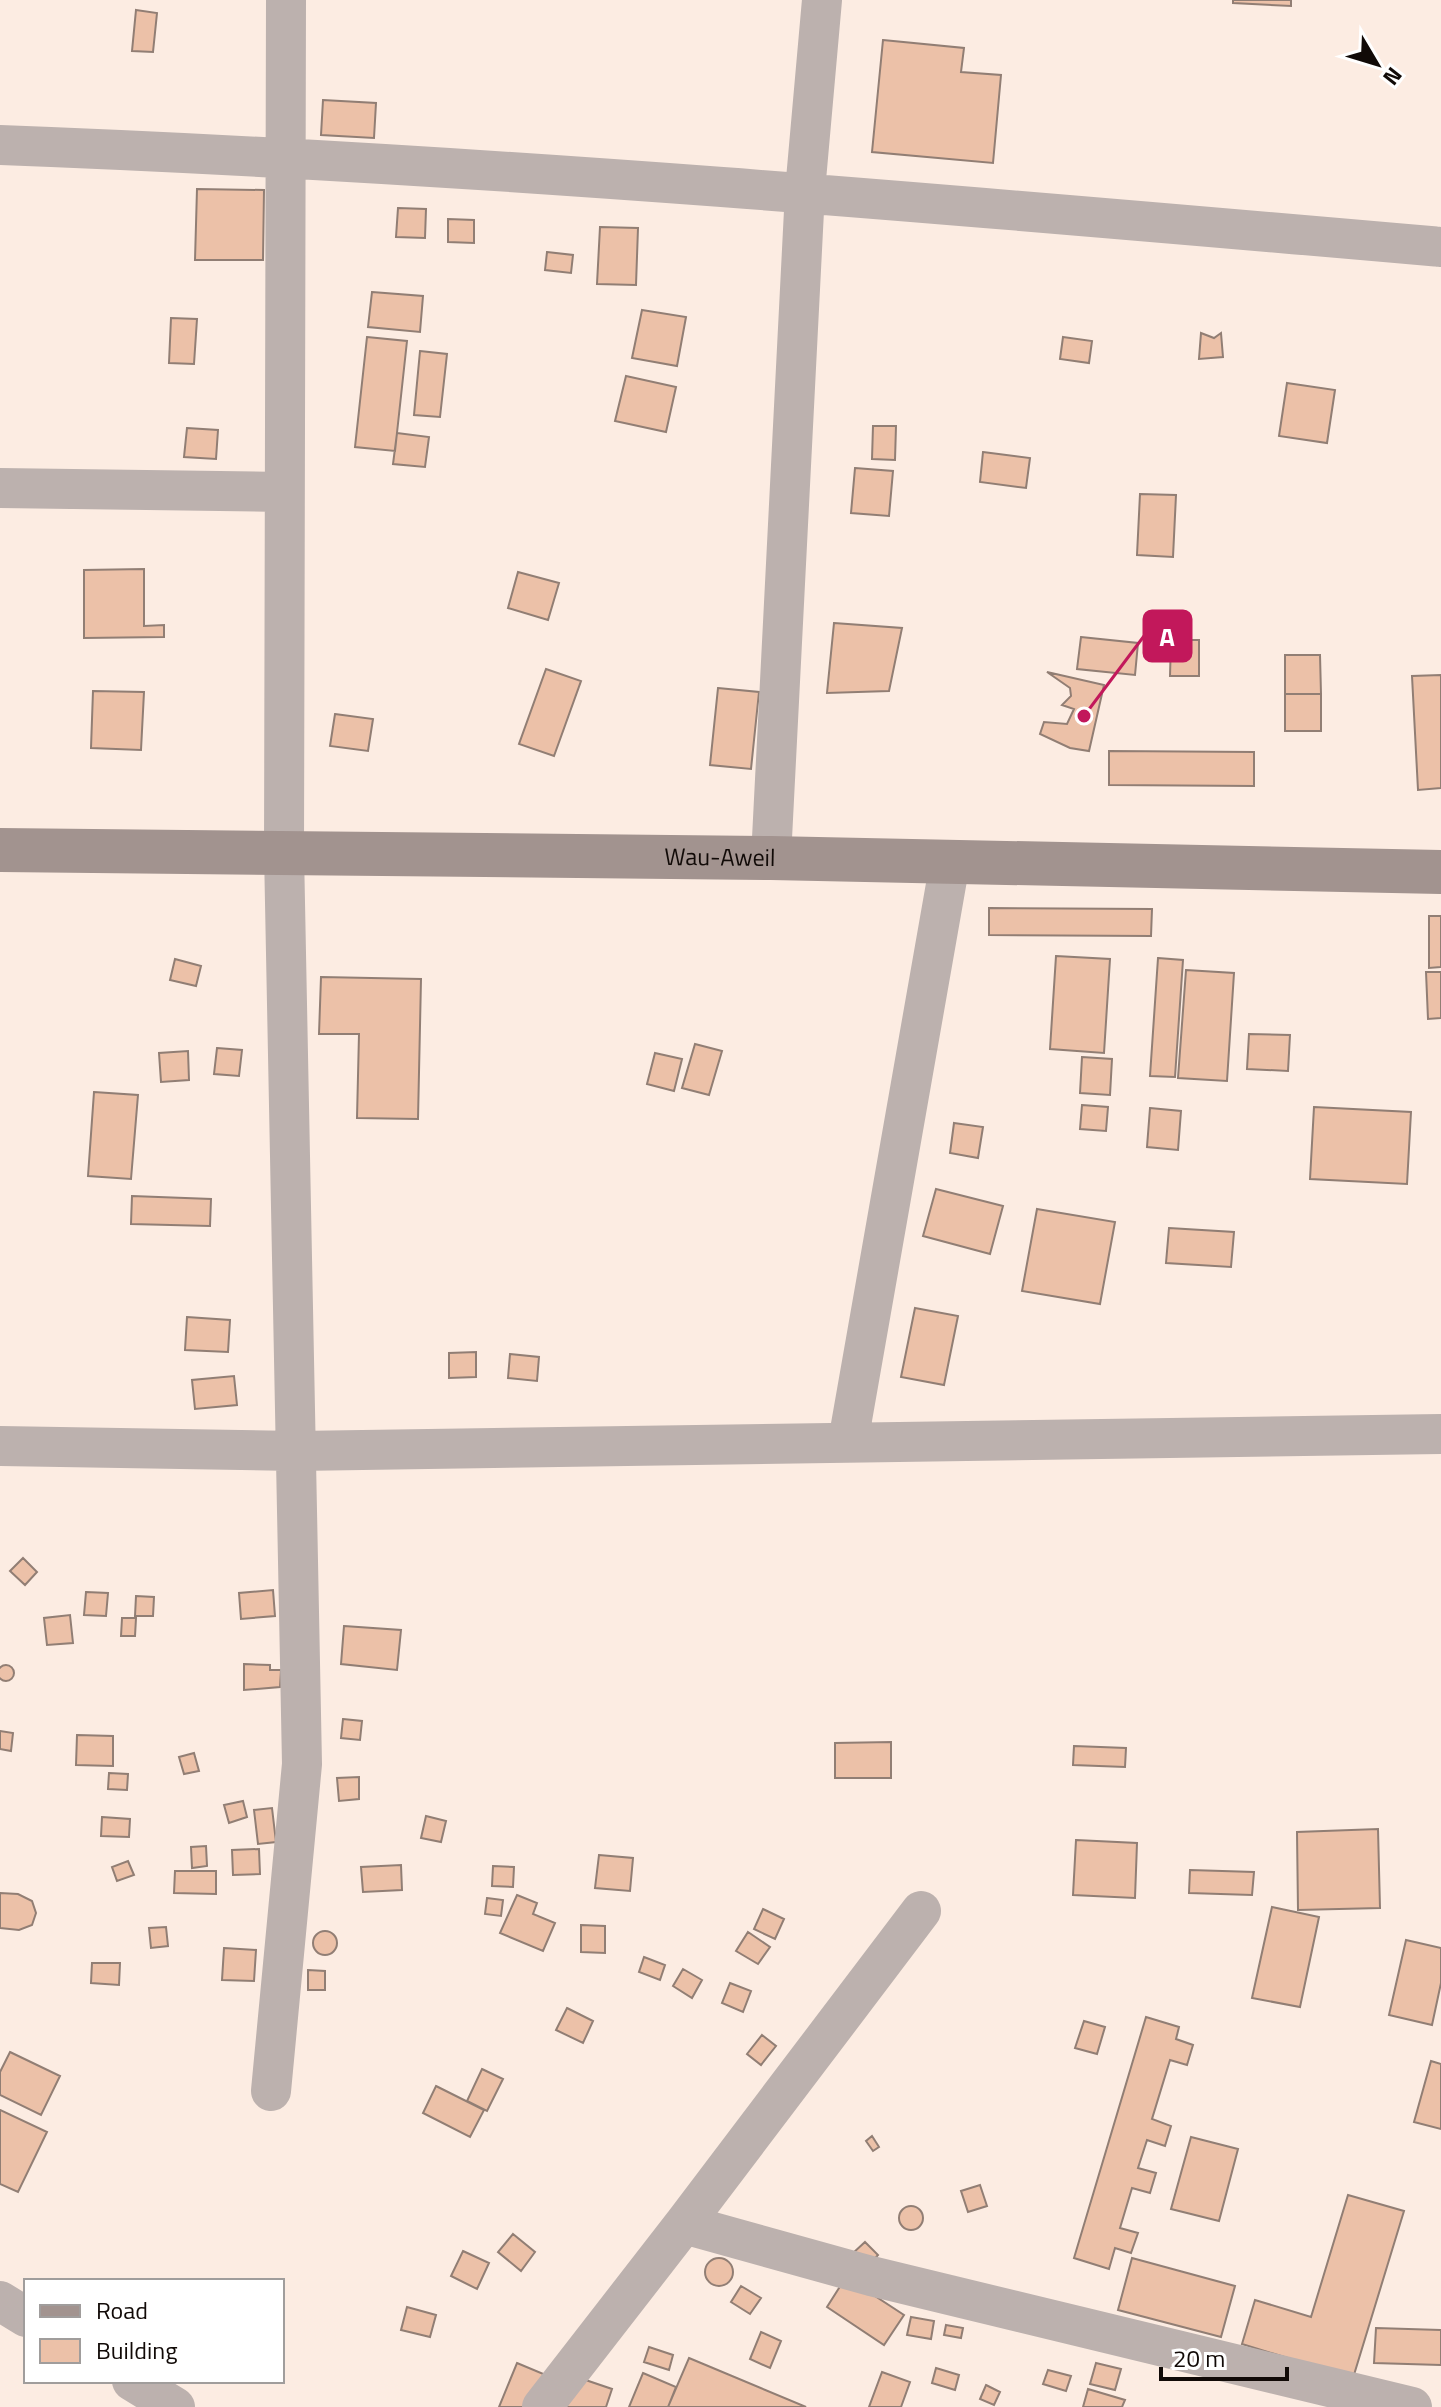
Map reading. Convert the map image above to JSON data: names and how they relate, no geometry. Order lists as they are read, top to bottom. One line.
{"streets":{"street":["Wau-Aweil"]},"places":["A"],"legend":["Road","Building"],"scale_bar":"20 m","north":"bottom right"}
